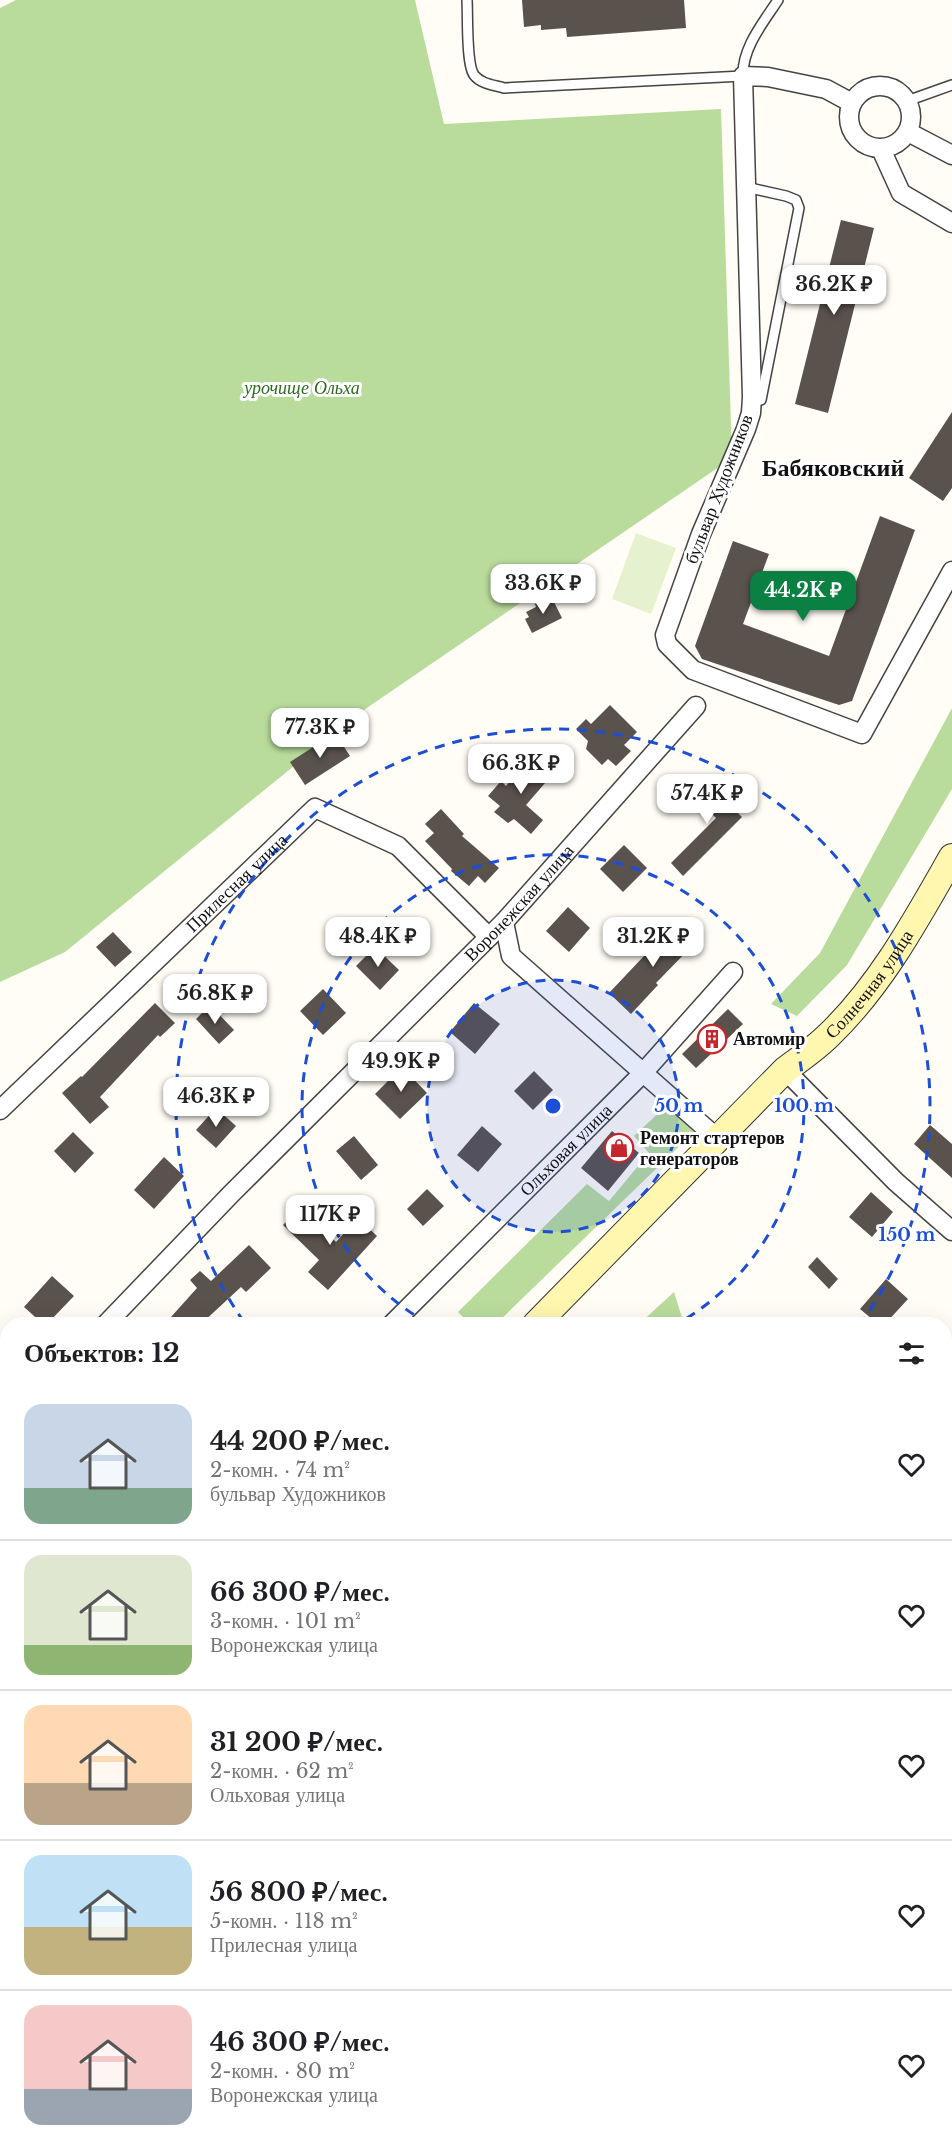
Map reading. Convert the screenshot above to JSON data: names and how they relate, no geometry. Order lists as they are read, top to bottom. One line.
{"streets":{"street":["бульвар Художников","Прилесная улица","Воронежская улица","Солнечная улица","Ольховая улица"]},"crossings":[["Прилесная улица","Воронежская улица"]],"districts":["Бабяковский"],"parks":["урочище Ольха"],"places":{"building":["Автомир"],"shop":["Ремонт стартеров генераторов"]},"page":{"price":["36.2K ₽","33.6K ₽","44.2K ₽","77.3K ₽","66.3K ₽","57.4K ₽","48.4K ₽","31.2K ₽","56.8K ₽","49.9K ₽","46.3K ₽","117K ₽"],"heading":"Объектов: 12","list":[{"name":"44 200 ₽/мес.","note":"2-комн. · 74 m² · бульвар Художников"},{"name":"66 300 ₽/мес.","note":"3-комн. · 101 m² · Воронежская улица"},{"name":"31 200 ₽/мес.","note":"2-комн. · 62 m² · Ольховая улица"},{"name":"56 800 ₽/мес.","note":"5-комн. · 118 m² · Прилесная улица"},{"name":"46 300 ₽/мес.","note":"2-комн. · 80 m² · Воронежская улица"}]},"rings":["50 m","100 m","150 m"]}
